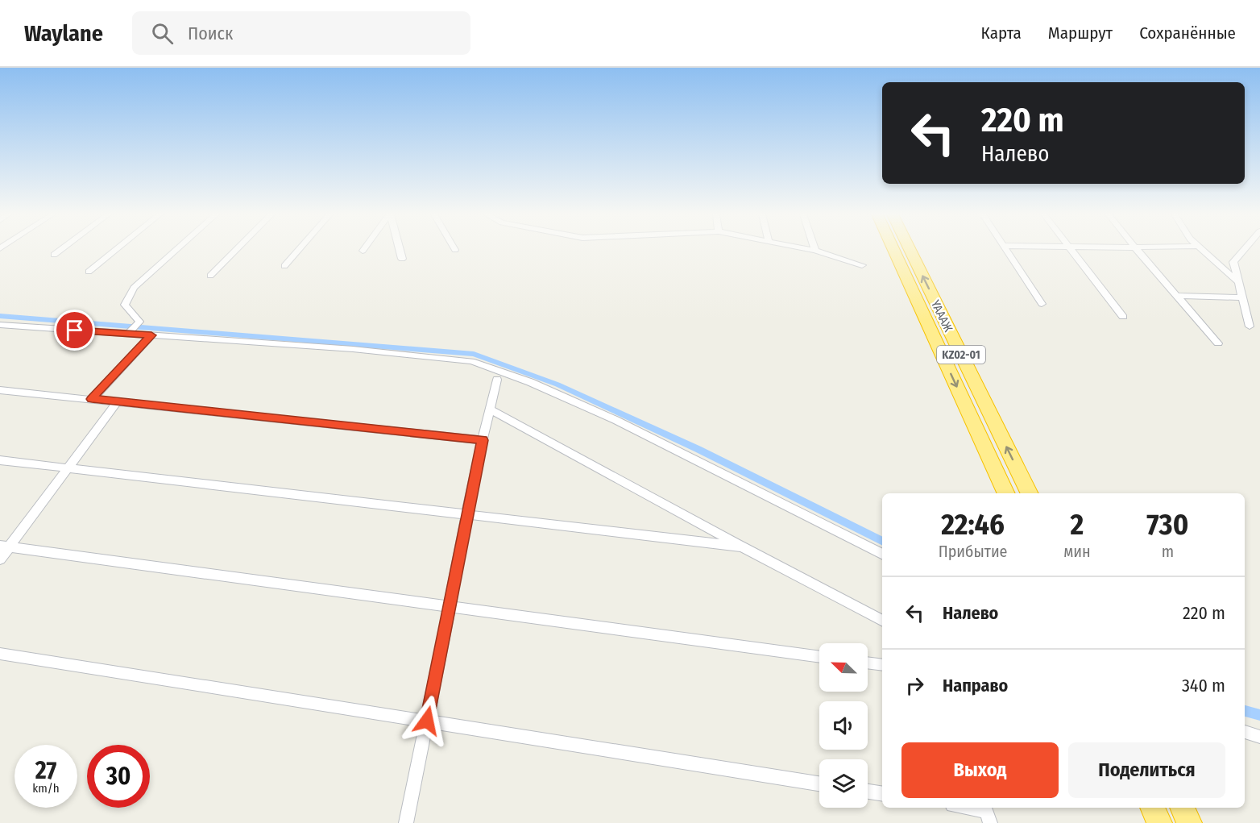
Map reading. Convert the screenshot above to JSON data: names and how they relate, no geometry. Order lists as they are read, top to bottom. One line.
{"streets":{"highway":["ҮАААЖ","KZ02-01"]},"north":"top left","page":{"header":"Waylane","search":"Поиск","nav":["Карта","Маршрут","Сохранённые"],"turn":["220 m","Налево"],"eta":["22:46","Прибытие","2","мин","730","m"],"list":[{"name":"Налево","value":"220 m"},{"name":"Направо","value":"340 m"}],"buttons":["Выход","Поделиться"],"speed":"27 km/h","limit":"30"}}
